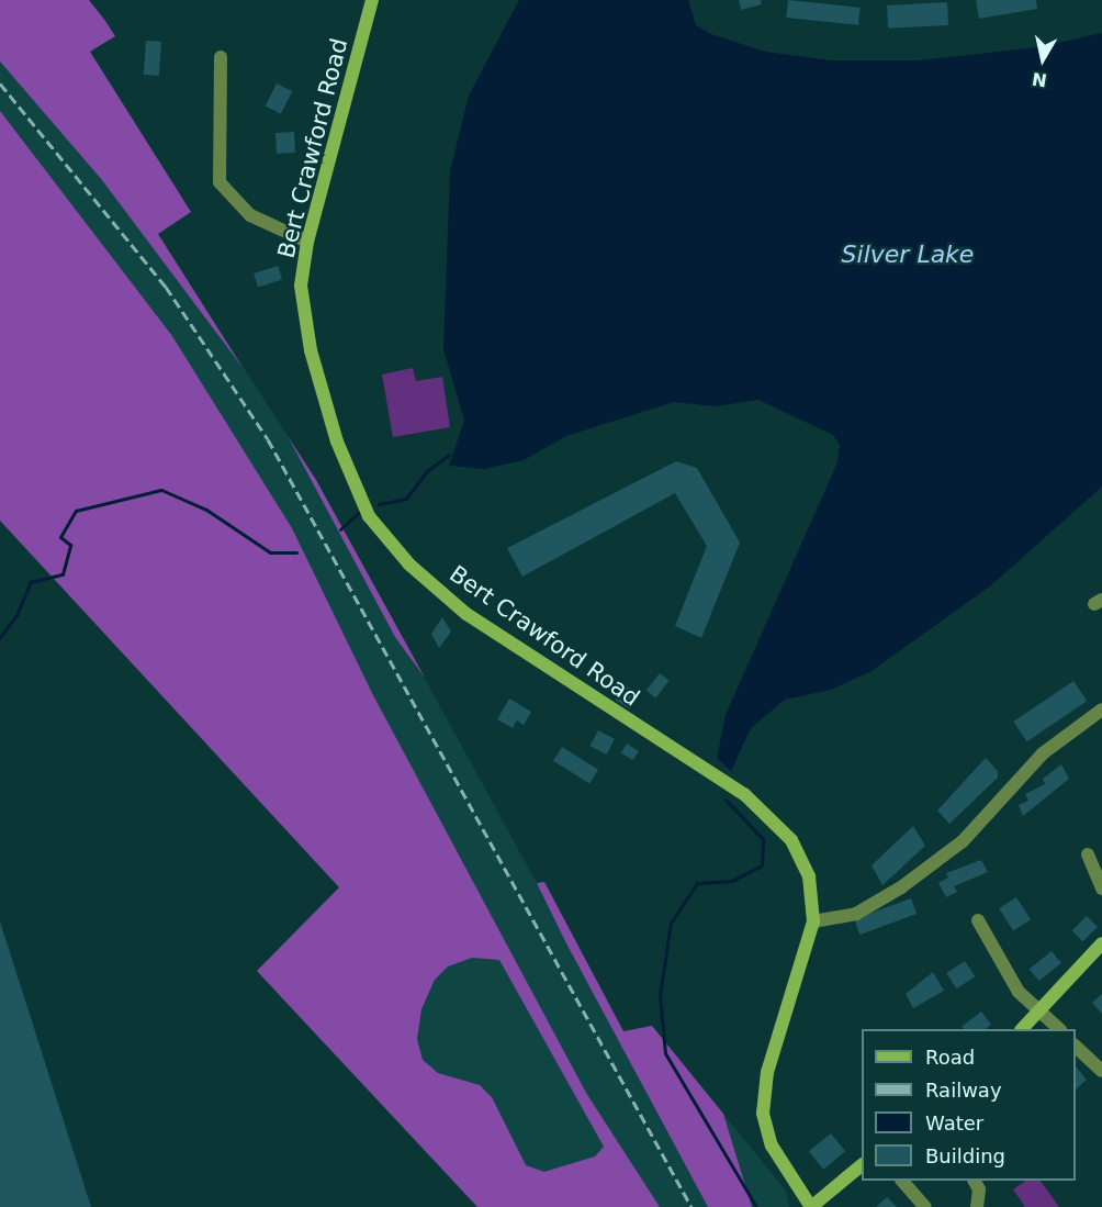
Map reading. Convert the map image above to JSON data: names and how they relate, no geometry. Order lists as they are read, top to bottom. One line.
{"streets":{"street":["Bert Crawford Road"]},"water":["Silver Lake"],"legend":["Road","Railway","Water","Building"],"north":"bottom"}
